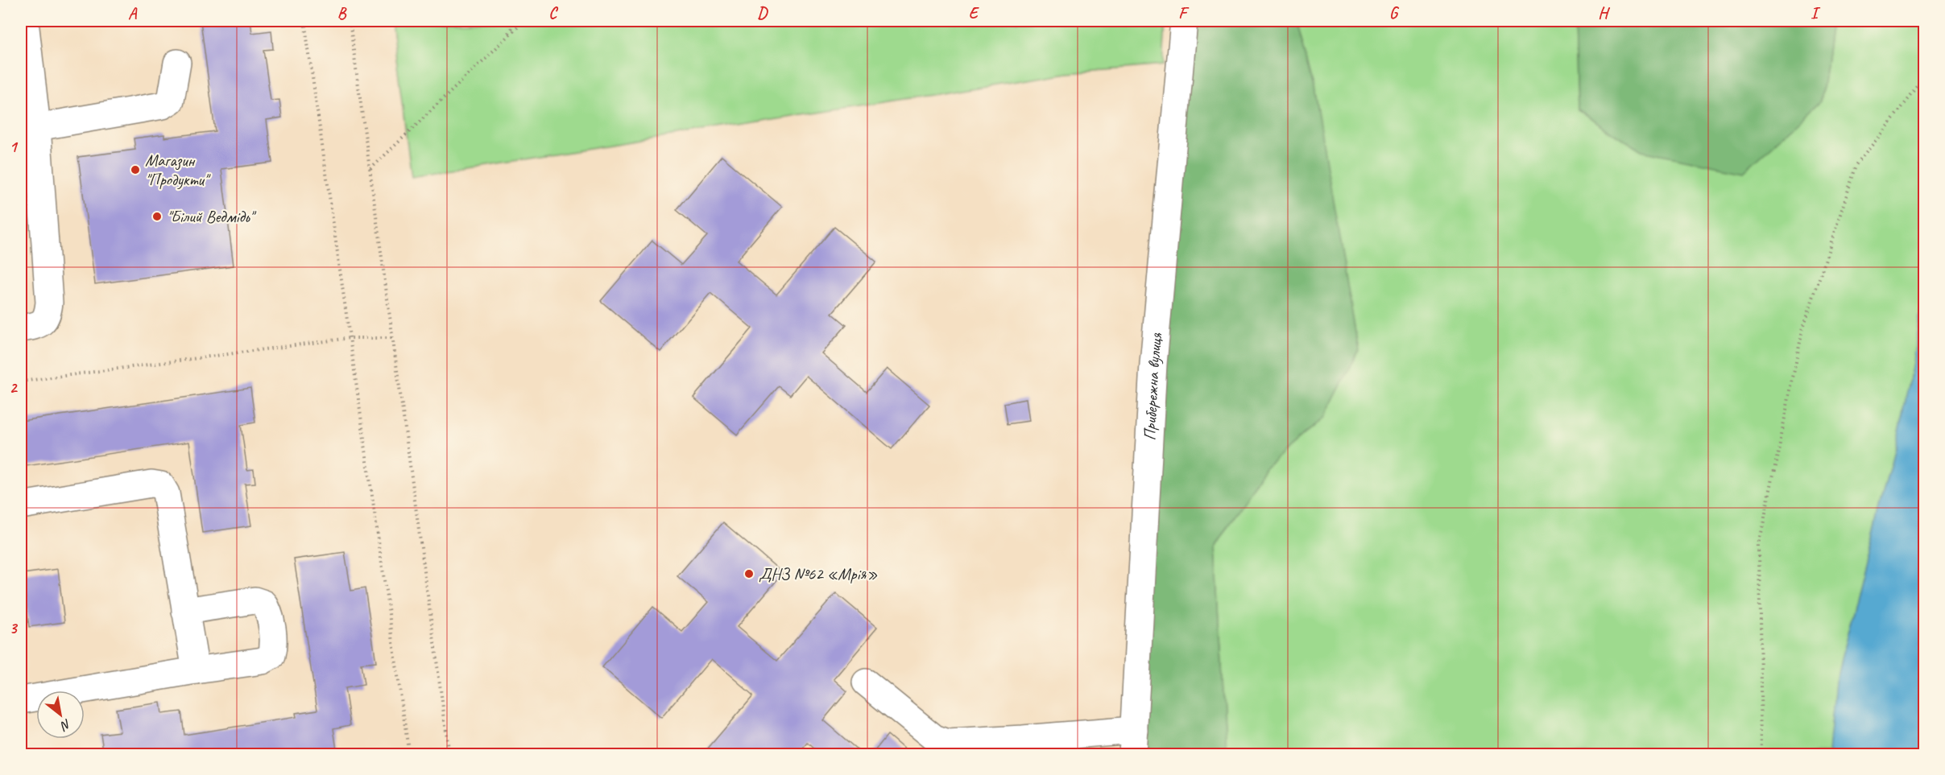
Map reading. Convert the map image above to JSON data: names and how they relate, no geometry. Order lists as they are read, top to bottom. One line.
{"streets":{"street":["Прибережна вулиця"]},"places":["Магазин \"Продукти\"","\"Білий Ведмідь\"","ДНЗ №62 «Мрія»"],"north":"bottom right","grid":{"columns":["A","B","C","D","E","F","G","H","I"],"rows":["1","2","3"]}}
